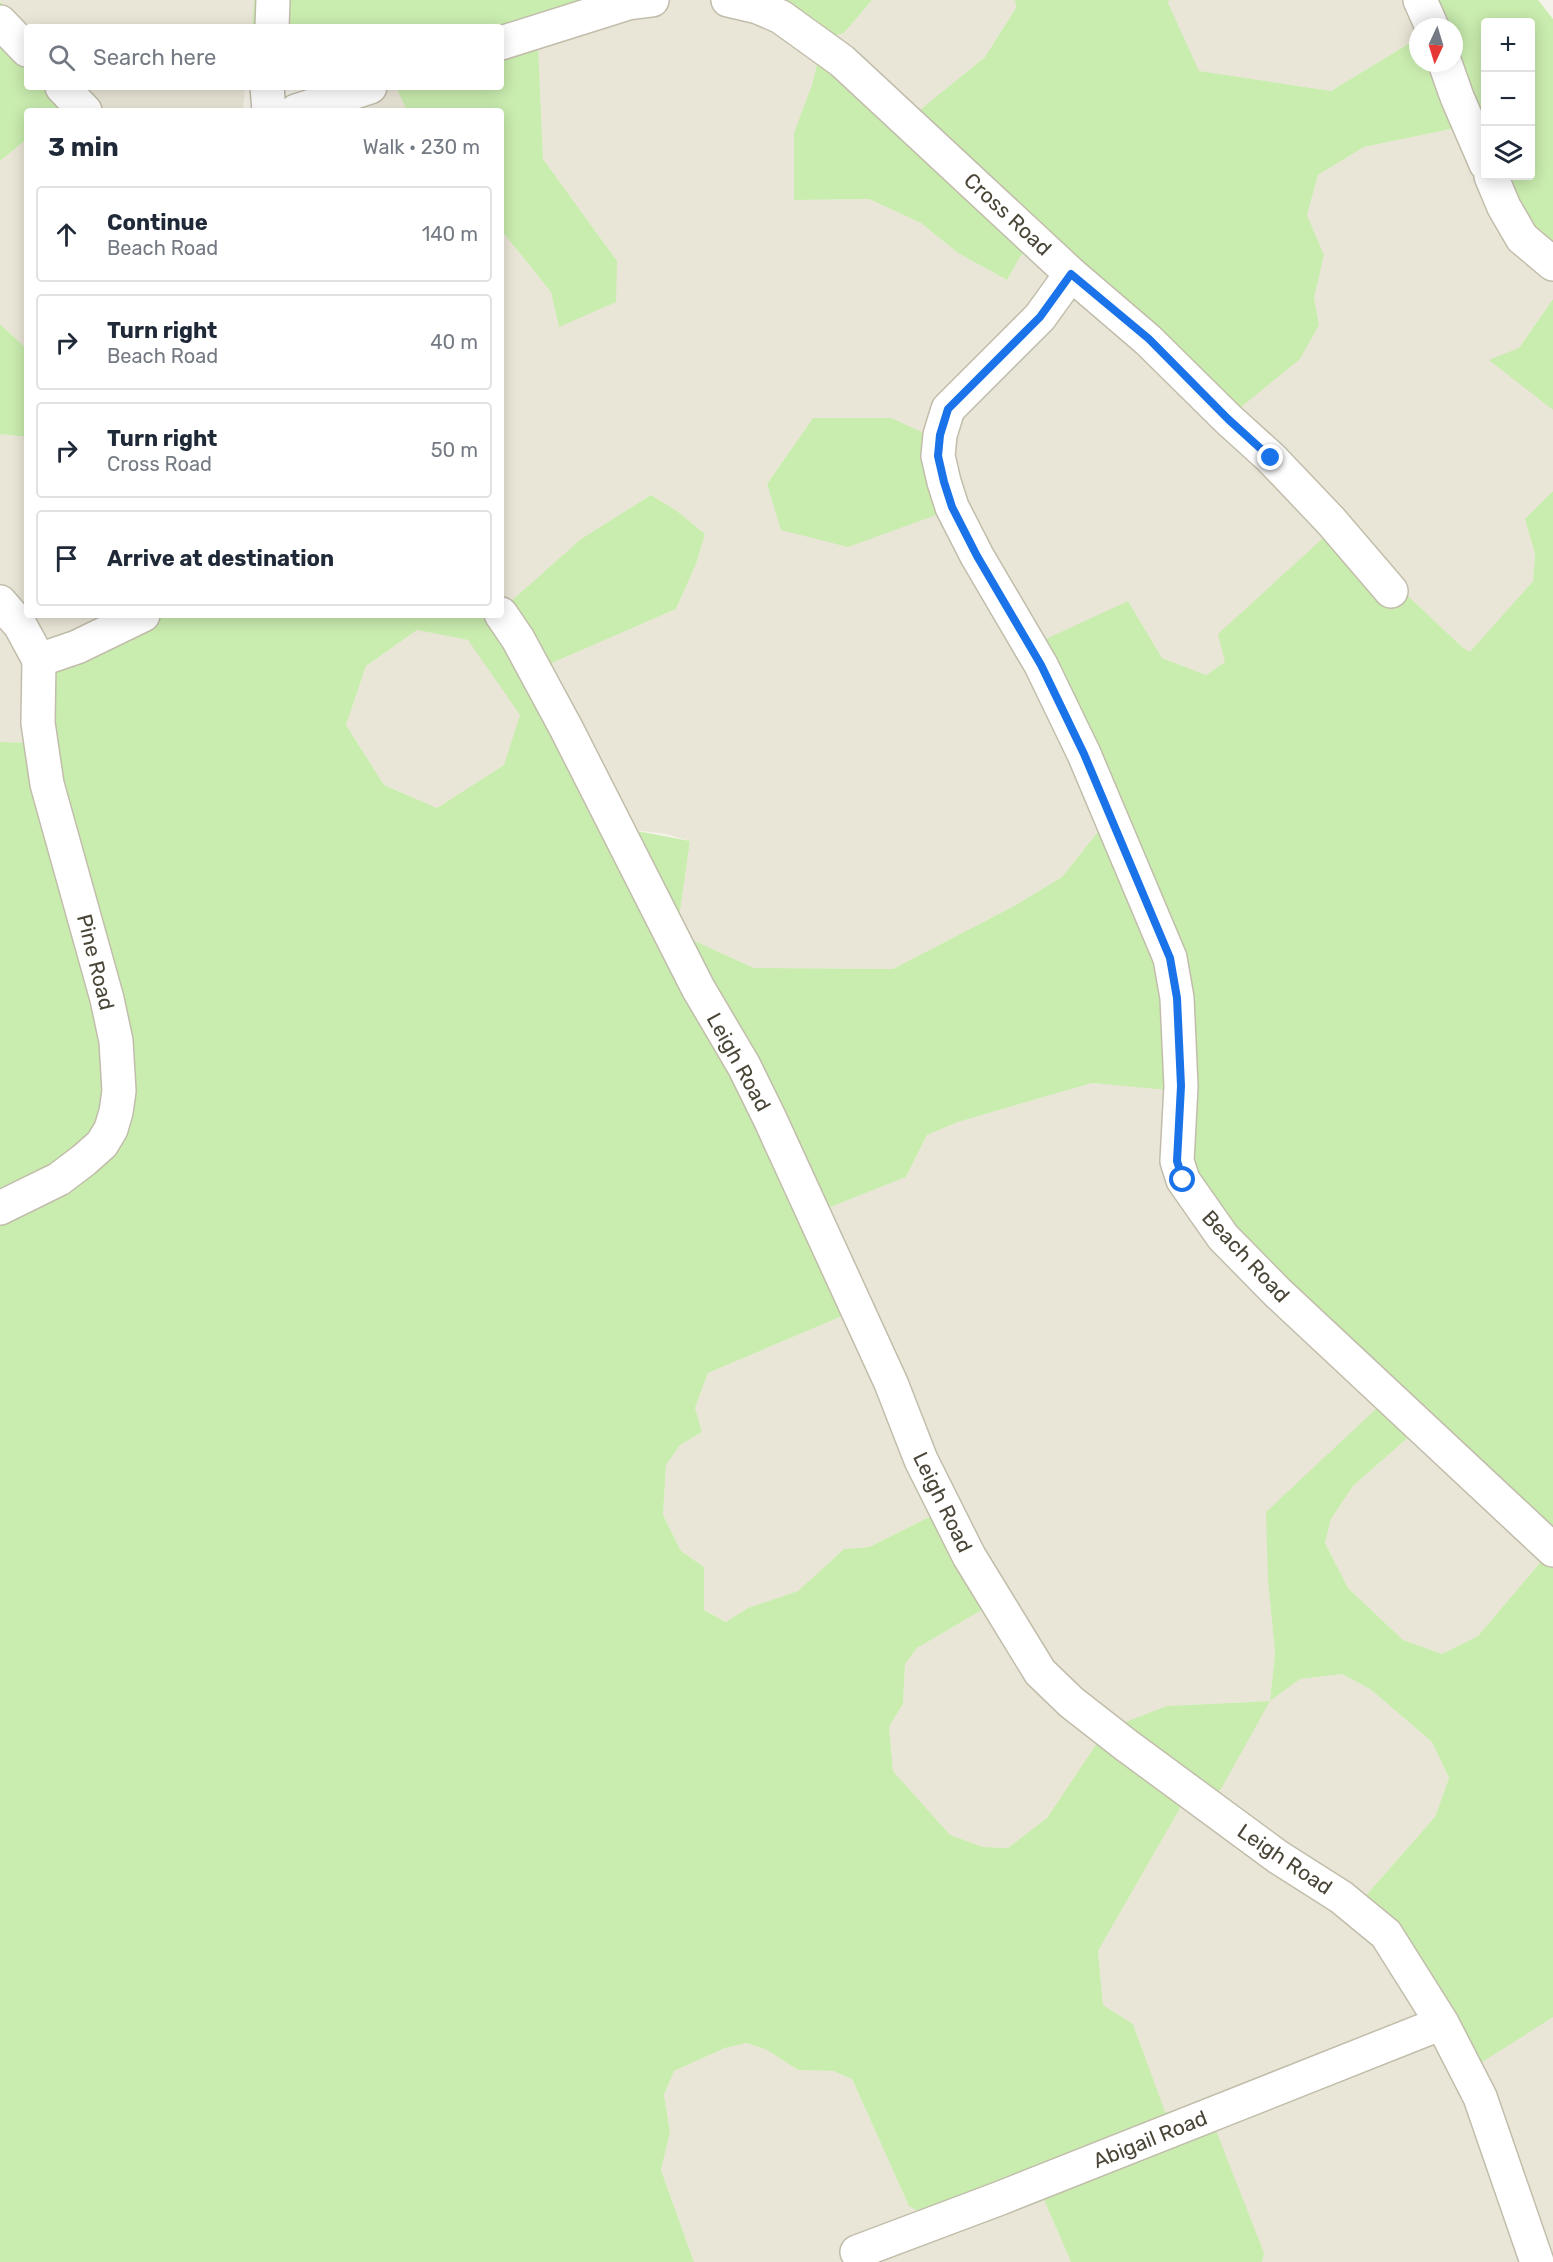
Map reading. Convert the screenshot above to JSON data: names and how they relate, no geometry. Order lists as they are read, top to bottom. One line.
{"streets":{"street":["Cross Road","Pine Road","Leigh Road","Beach Road","Abigail Road"]},"crossings":[["Cross Road","Beach Road"],["Leigh Road","Abigail Road"]],"north":"bottom","page":{"map_buttons":["+","−"],"search":"Search here","heading":["3 min","Walk · 230 m"],"list":[["Continue","Beach Road","140 m"],["Turn right","Beach Road","40 m"],["Turn right","Cross Road","50 m"],"Arrive at destination"]}}
